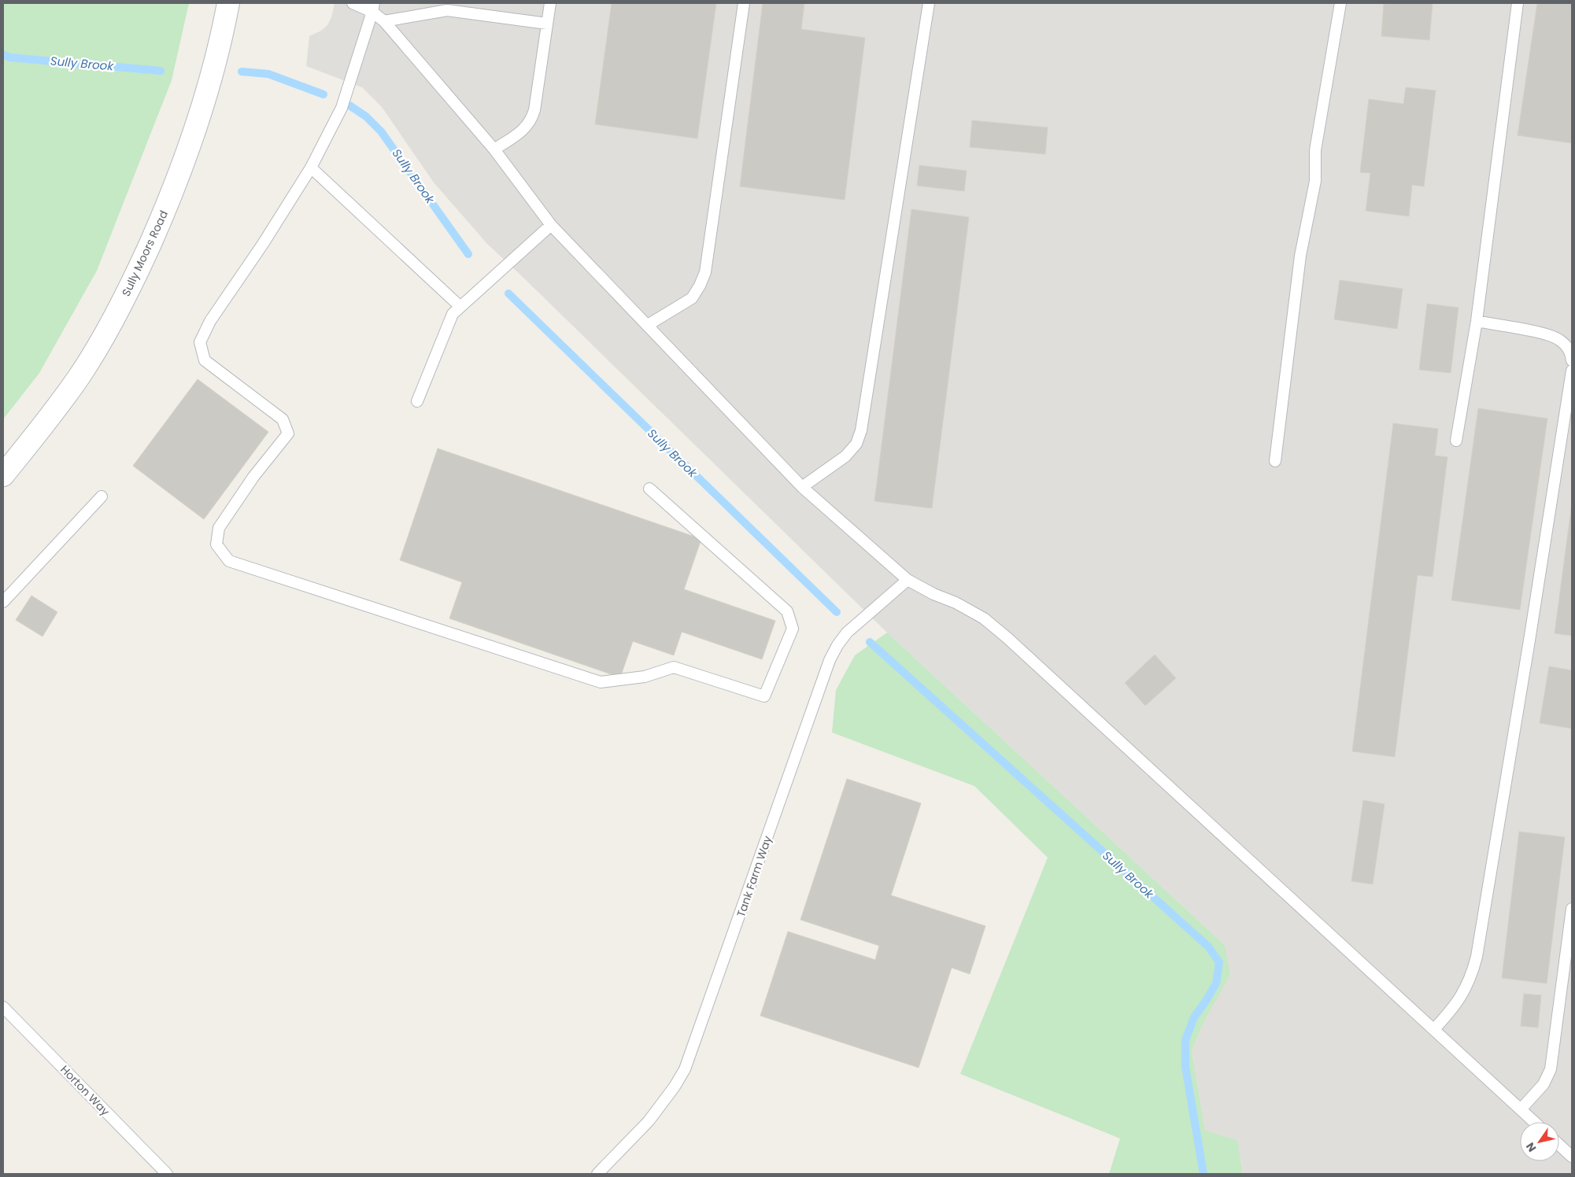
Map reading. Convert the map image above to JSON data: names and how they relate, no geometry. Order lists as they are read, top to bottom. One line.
{"streets":{"main road":["Sully Moors Road"],"lane":["Tank Farm Way","Horton Way"]},"water":["Sully Brook"],"north":"bottom left"}
